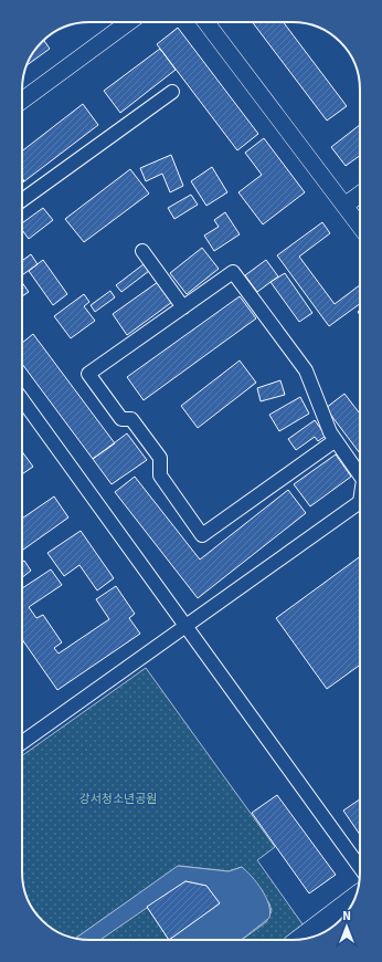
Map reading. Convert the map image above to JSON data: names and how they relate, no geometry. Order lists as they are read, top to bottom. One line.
{"parks":["강서청소년공원"],"north":"top"}
